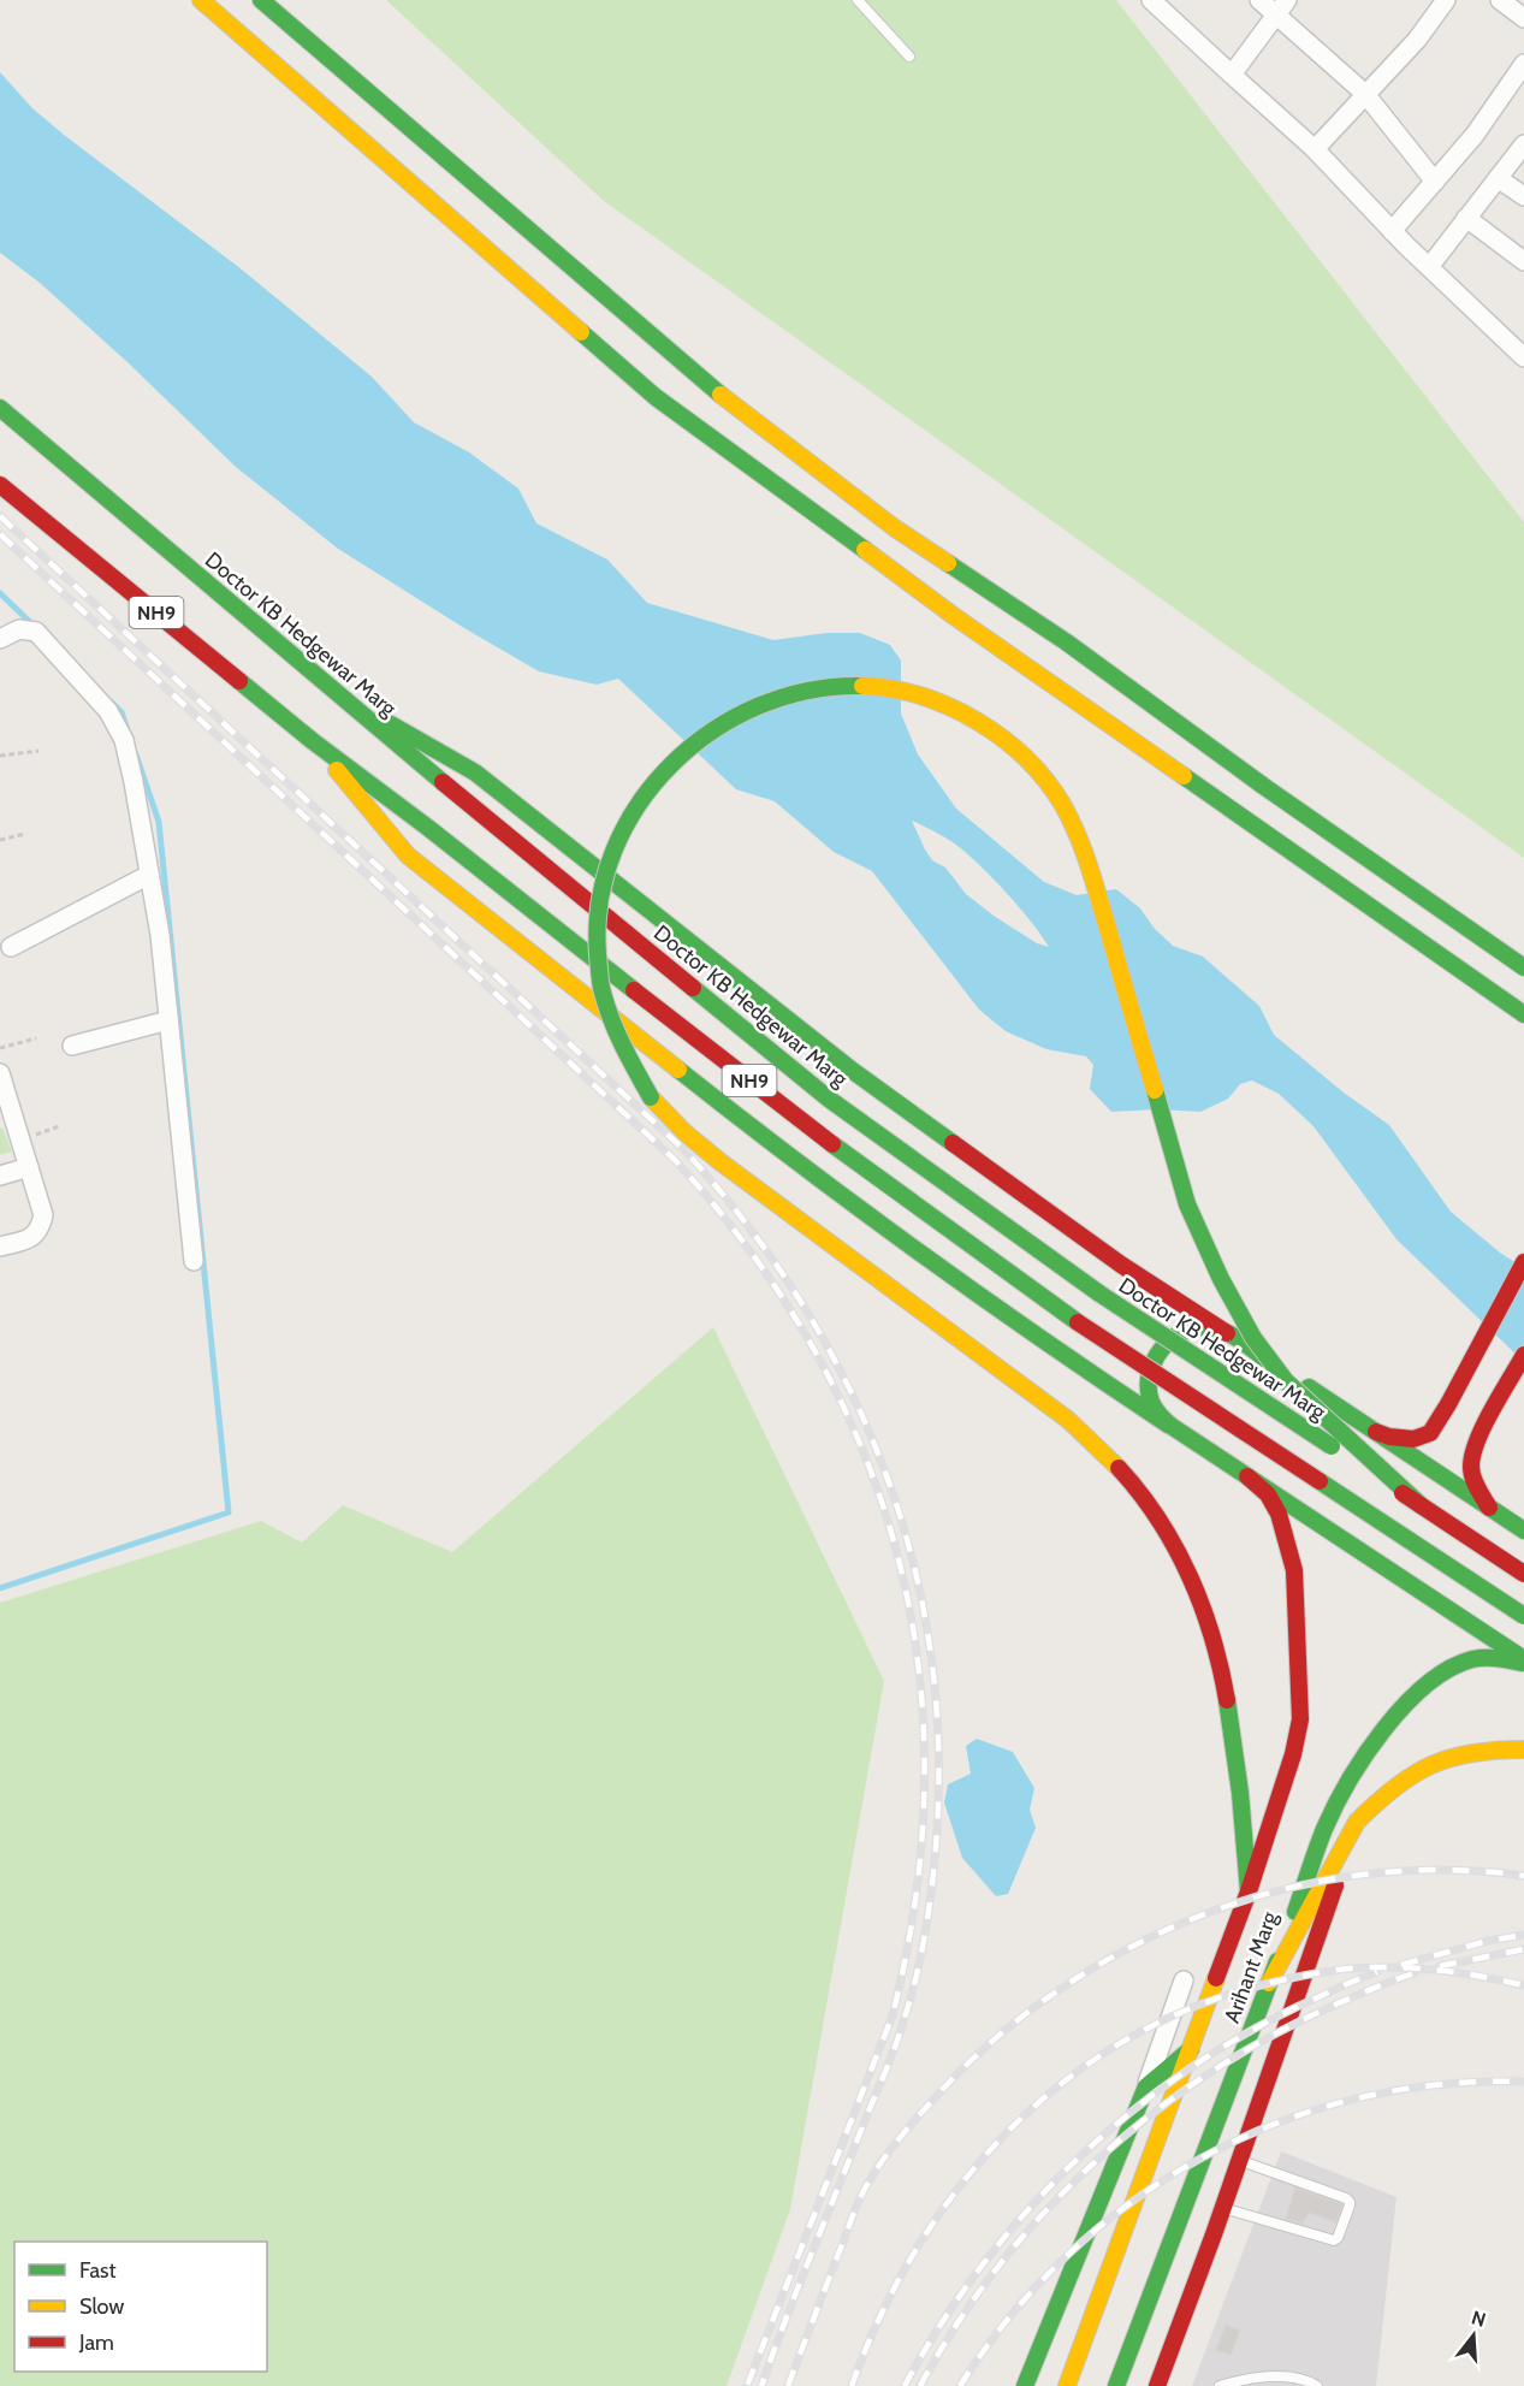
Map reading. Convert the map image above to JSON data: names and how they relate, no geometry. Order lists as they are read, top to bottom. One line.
{"streets":{"main road":["NH9","Doctor KB Hedgewar Marg","Arihant Marg"]},"legend":["Fast","Slow","Jam"],"north":"top"}
